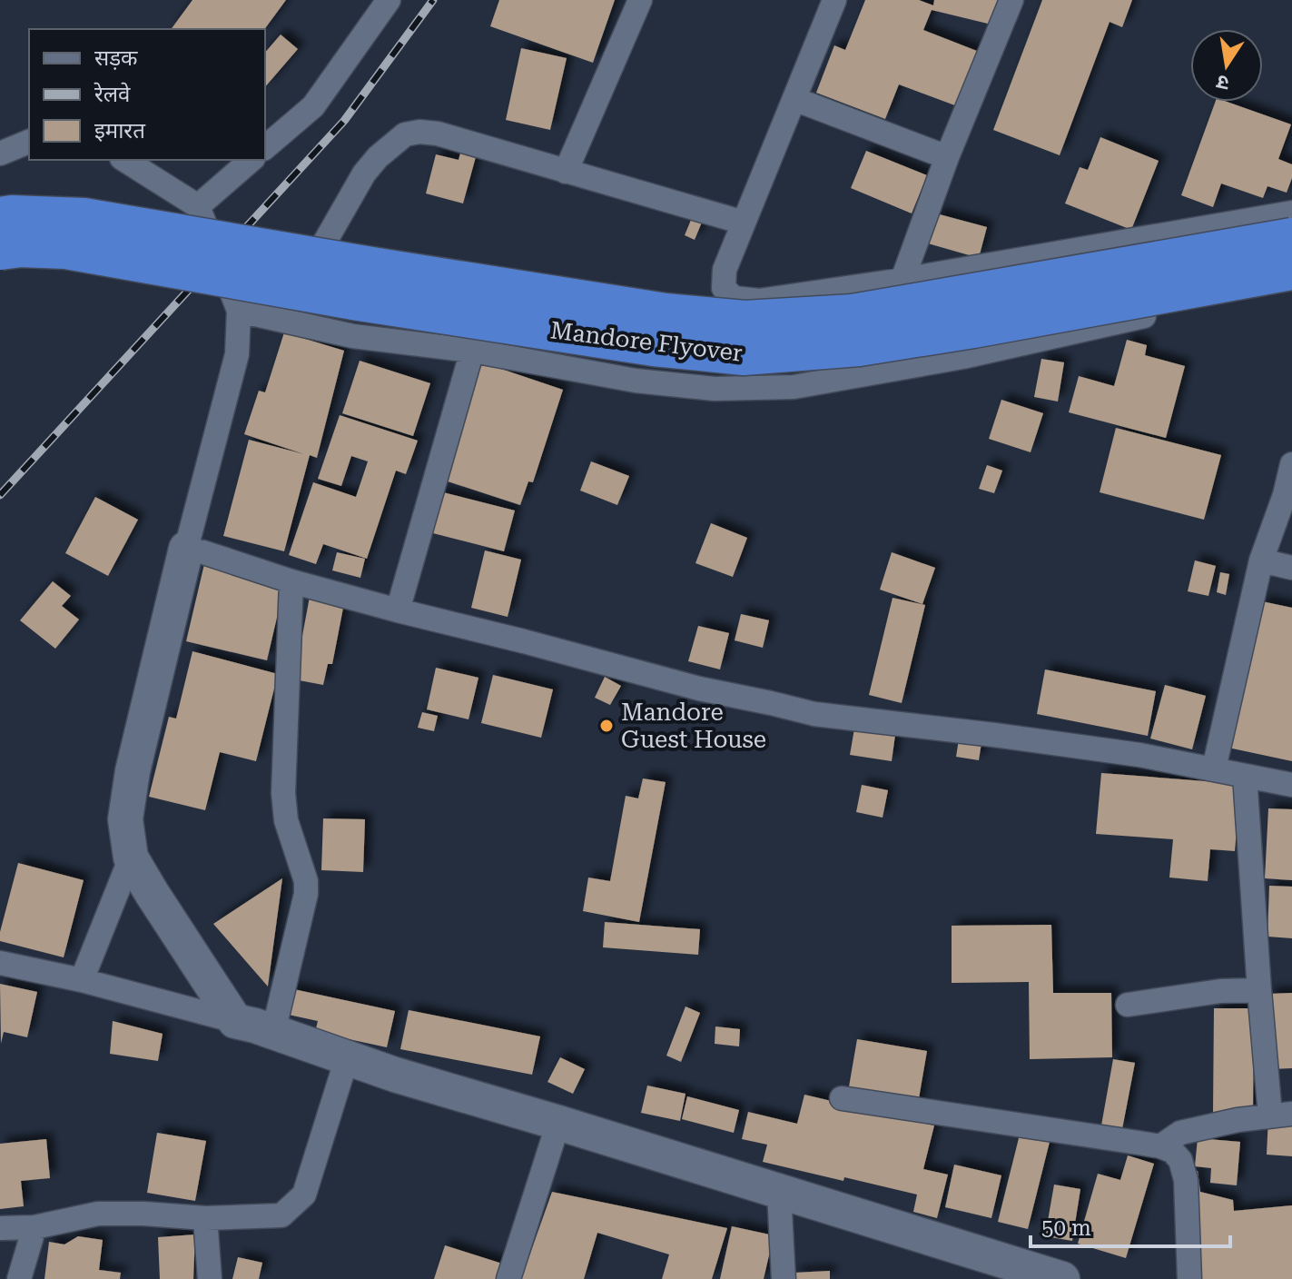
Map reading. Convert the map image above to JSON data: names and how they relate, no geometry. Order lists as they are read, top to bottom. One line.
{"streets":{"highway":["Mandore Flyover"]},"places":["Mandore Guest House"],"legend":["सड़क","रेलवे","इमारत"],"scale_bar":"50 m","north":"bottom"}
